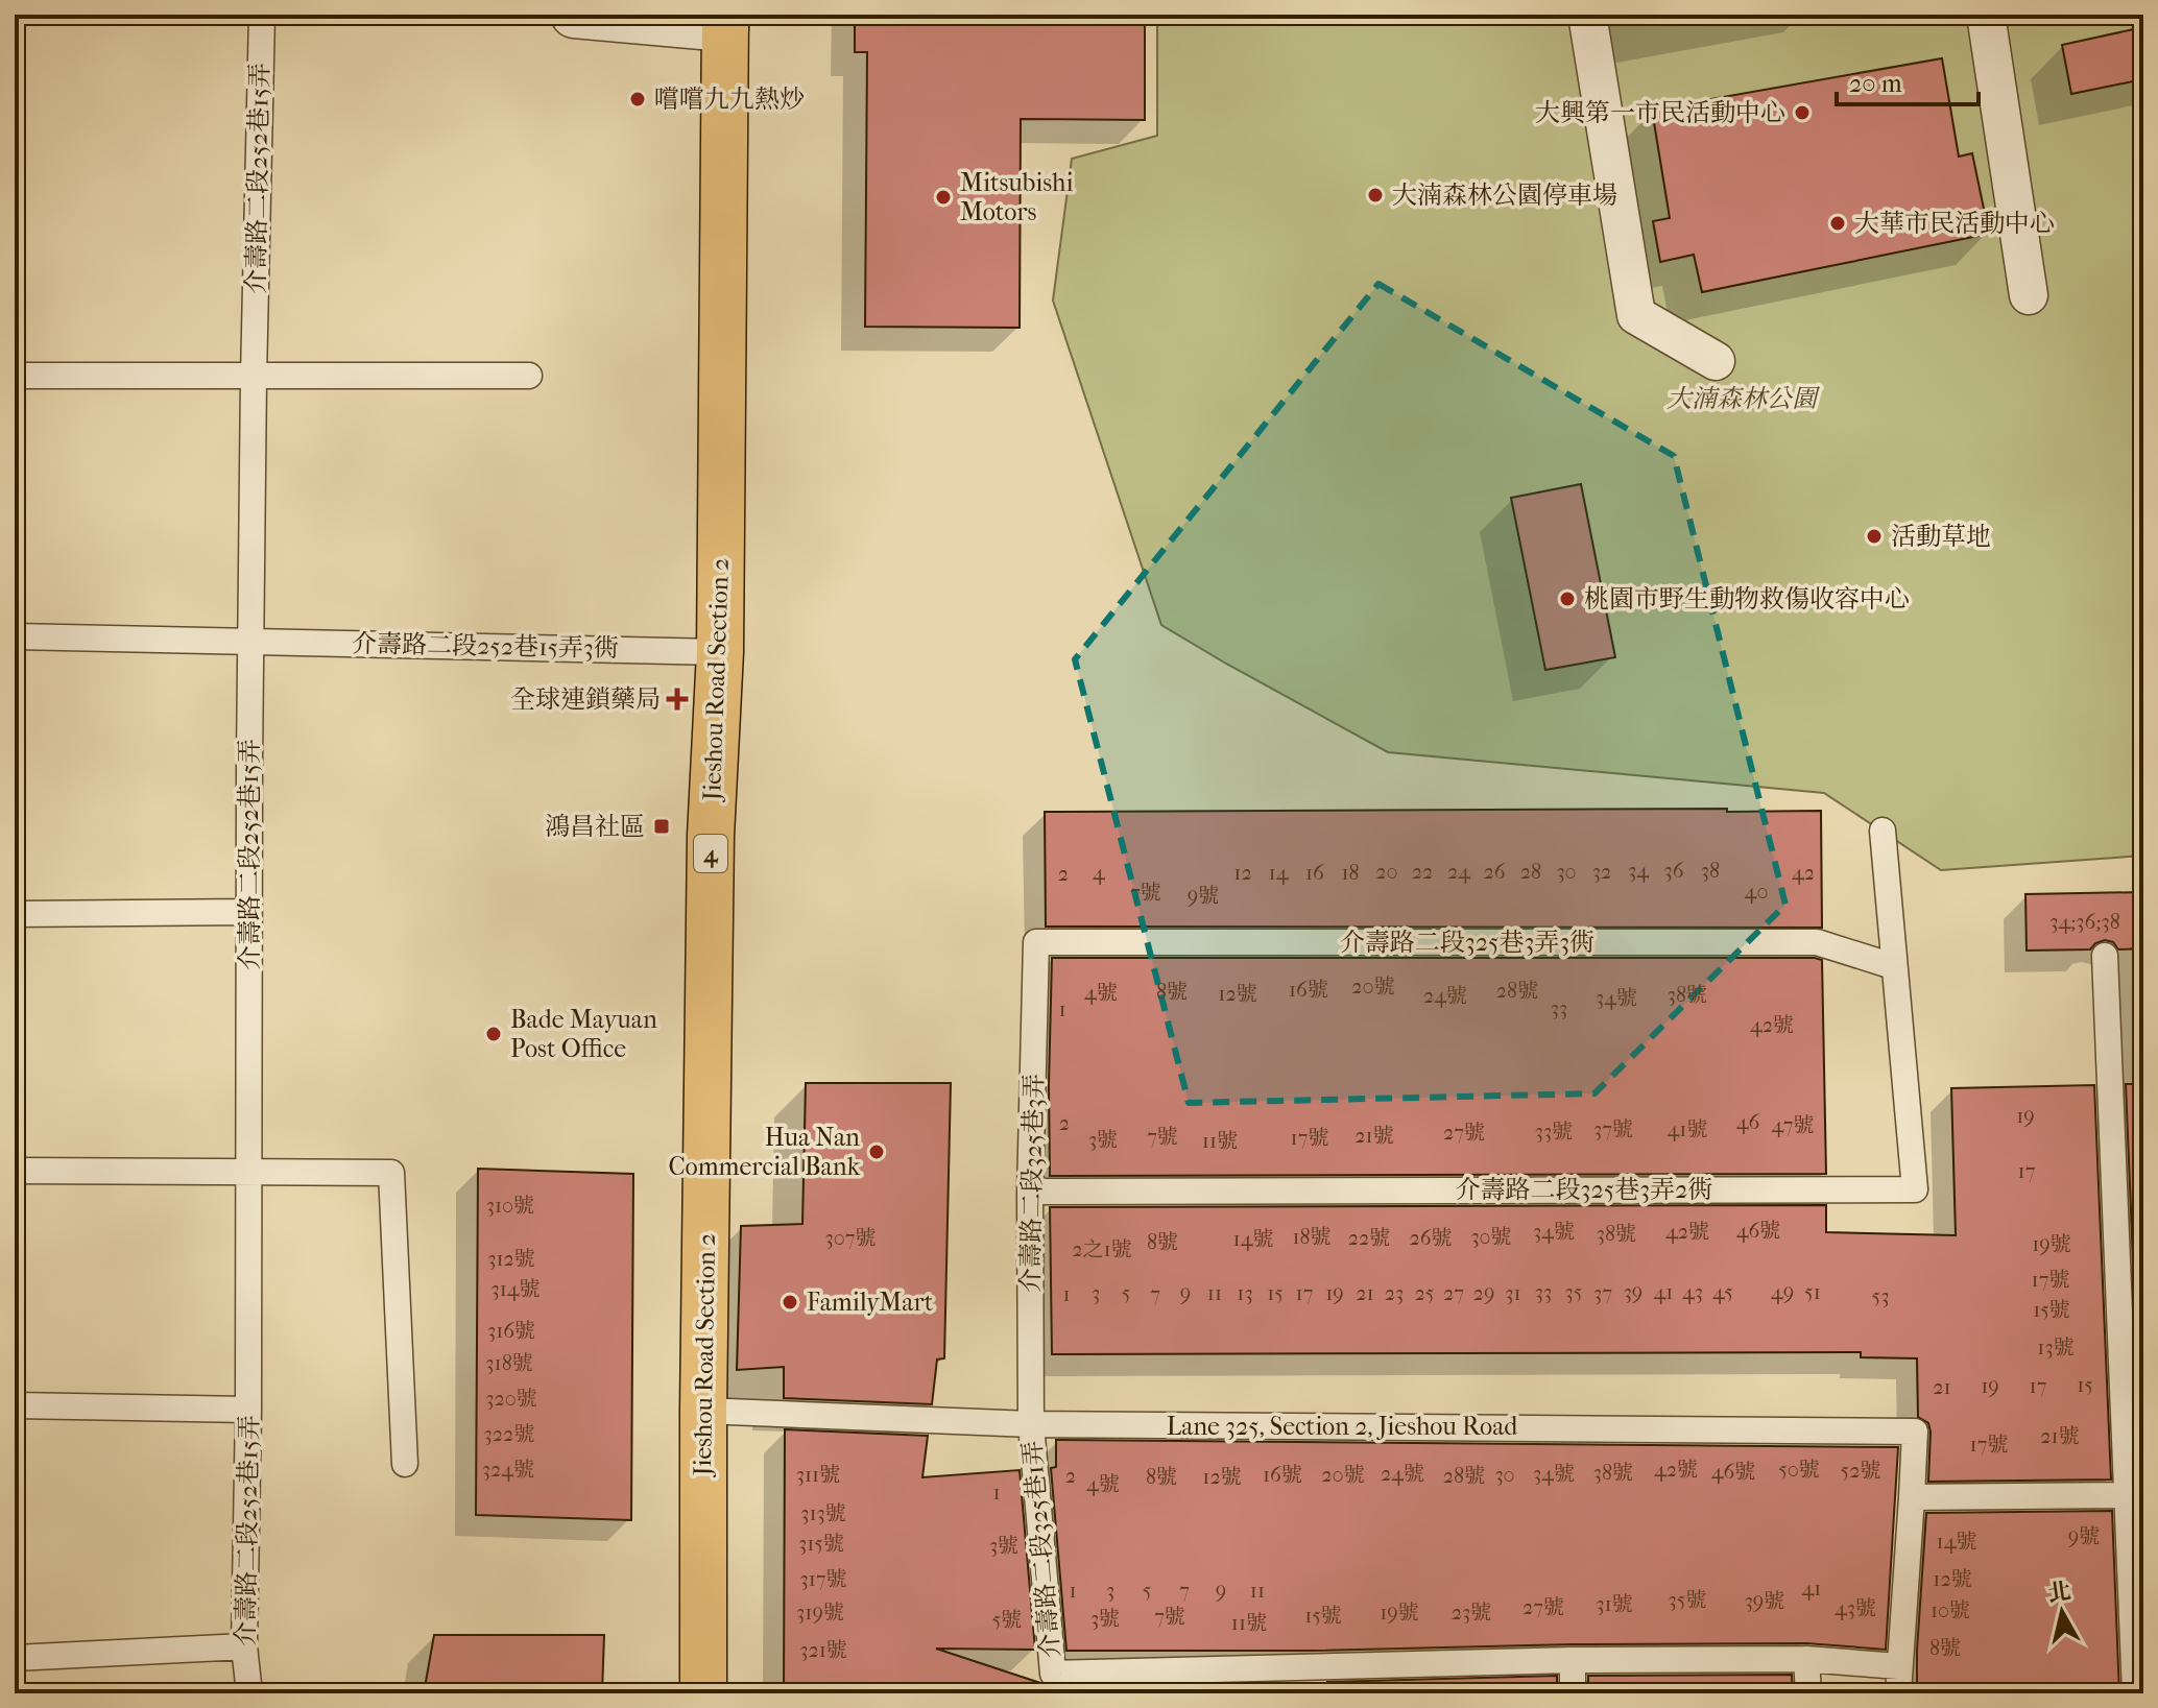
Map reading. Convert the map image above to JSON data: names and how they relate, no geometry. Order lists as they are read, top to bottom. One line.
{"streets":{"main road":["Jieshou Road Section 2","4"],"lane":["介壽路二段252巷15弄","介壽路二段252巷15弄3衖","介壽路二段325巷3弄3衖","介壽路二段325巷3弄","介壽路二段325巷3弄2衖","Lane 325, Section 2, Jieshou Road","介壽路二段325巷1弄"]},"crossings":[["介壽路二段252巷15弄","介壽路二段252巷15弄3衖"],["介壽路二段252巷15弄3衖","Jieshou Road Section 2"],["Jieshou Road Section 2","Lane 325, Section 2, Jieshou Road"],["介壽路二段325巷3弄3衖","介壽路二段325巷3弄"],["介壽路二段325巷3弄3衖","介壽路二段325巷3弄2衖"],["介壽路二段325巷3弄","介壽路二段325巷3弄2衖"],["介壽路二段325巷3弄","Lane 325, Section 2, Jieshou Road"],["介壽路二段325巷3弄","介壽路二段325巷1弄"],["Lane 325, Section 2, Jieshou Road","介壽路二段325巷1弄"]],"parks":["大湳森林公園"],"places":{"other":["嚐嚐九九熱炒","大興第一市民活動中心","大湳森林公園停車場","Mitsubishi Motors","大華市民活動中心","活動草地","桃園市野生動物救傷收容中心","Bade Mayuan Post Office","Hua Nan Commercial Bank","FamilyMart"],"health":["全球連鎖藥局"],"transit":["鴻昌社區"]},"house_numbers":["34","36","38","20","22","24","26","28","30","32","4","12","14","16","18","42","2","40","7號","9號","34;36;38","20號","16號","28號","8號","4號","12號","38號","24號","34號","33","1","42號","19","46","2","47號","37號","41號","33號","27號","21號","7號","17號","3號","11號","17","310號","46號","34號","42號","38號","18號","30號","307號","22號","26號","14號","8號","19號","2之1號","312號","17號","314號","33","35","39","41","43","45","49","51","3","5","9","11","13","15","17","19","21","23","25","27","29","31","37","1","7","53","15號","316號","13號","318號","15","19","17","21","320號","322號","21號","17號","324號","42號","50號","52號","46號","38號","24號","34號","311號","16號","20號","30","2","28號","8號","12號","4號","1","313號","9號","14號","315號","3號","317號","12號","41","1","3","5","7","9","11","35號","39號","31號","27號","43號","10號","319號","19號","23號","15號","7號","3號","5號","11號","8號","321號"],"scale_bar":"20 m","north":"top"}
